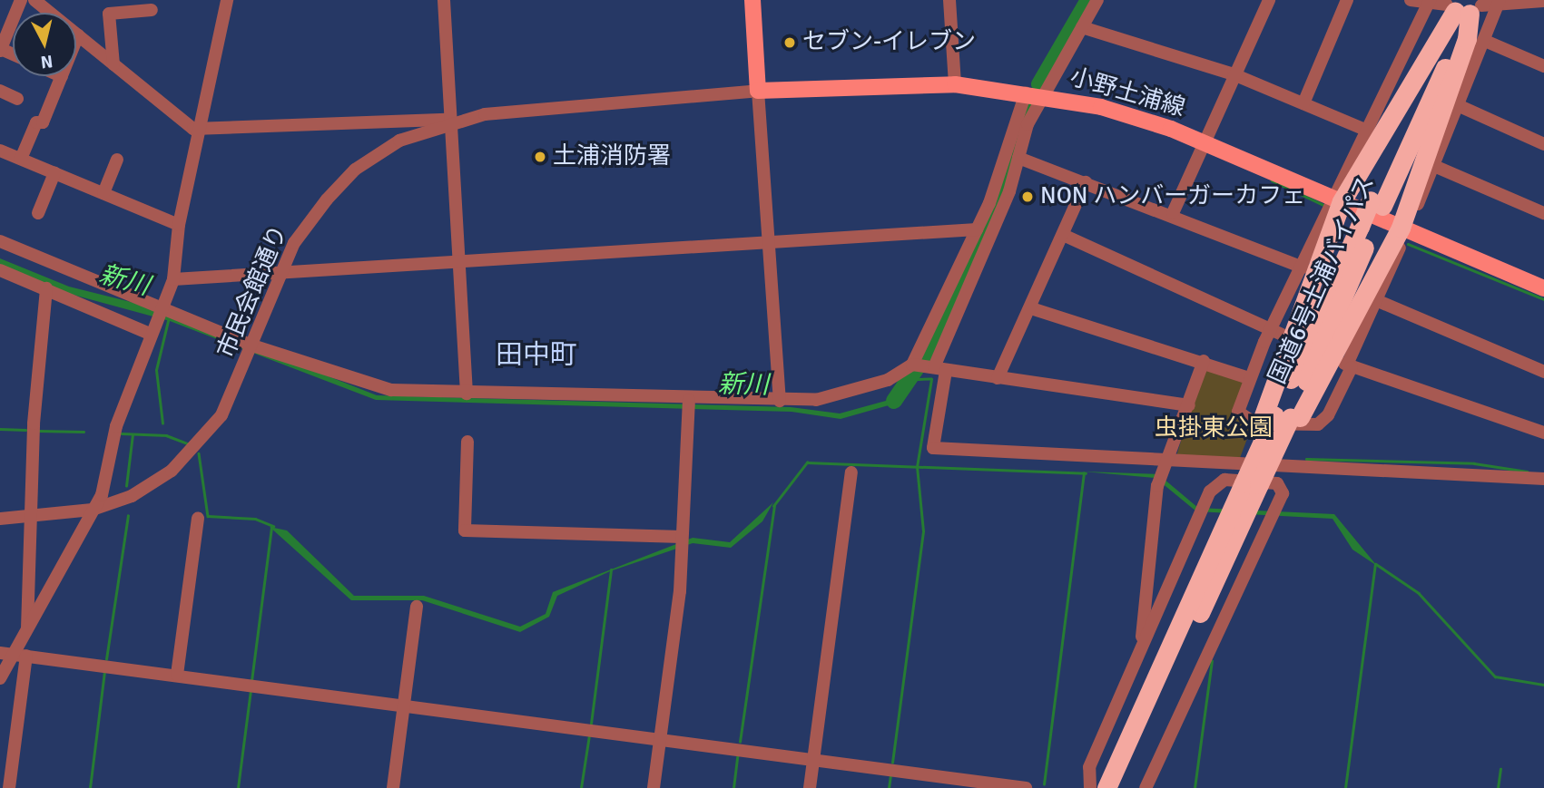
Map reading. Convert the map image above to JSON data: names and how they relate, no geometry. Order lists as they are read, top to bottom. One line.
{"streets":{"highway":["国道6号土浦バイパス"],"main road":["小野土浦線"],"street":["市民会館通り"]},"crossings":[["小野土浦線","市民会館通り"]],"districts":["田中町"],"water":["新川"],"parks":["虫掛東公園"],"places":["セブン-イレブン","土浦消防署","NON ハンバーガーカフェ"],"north":"bottom"}
